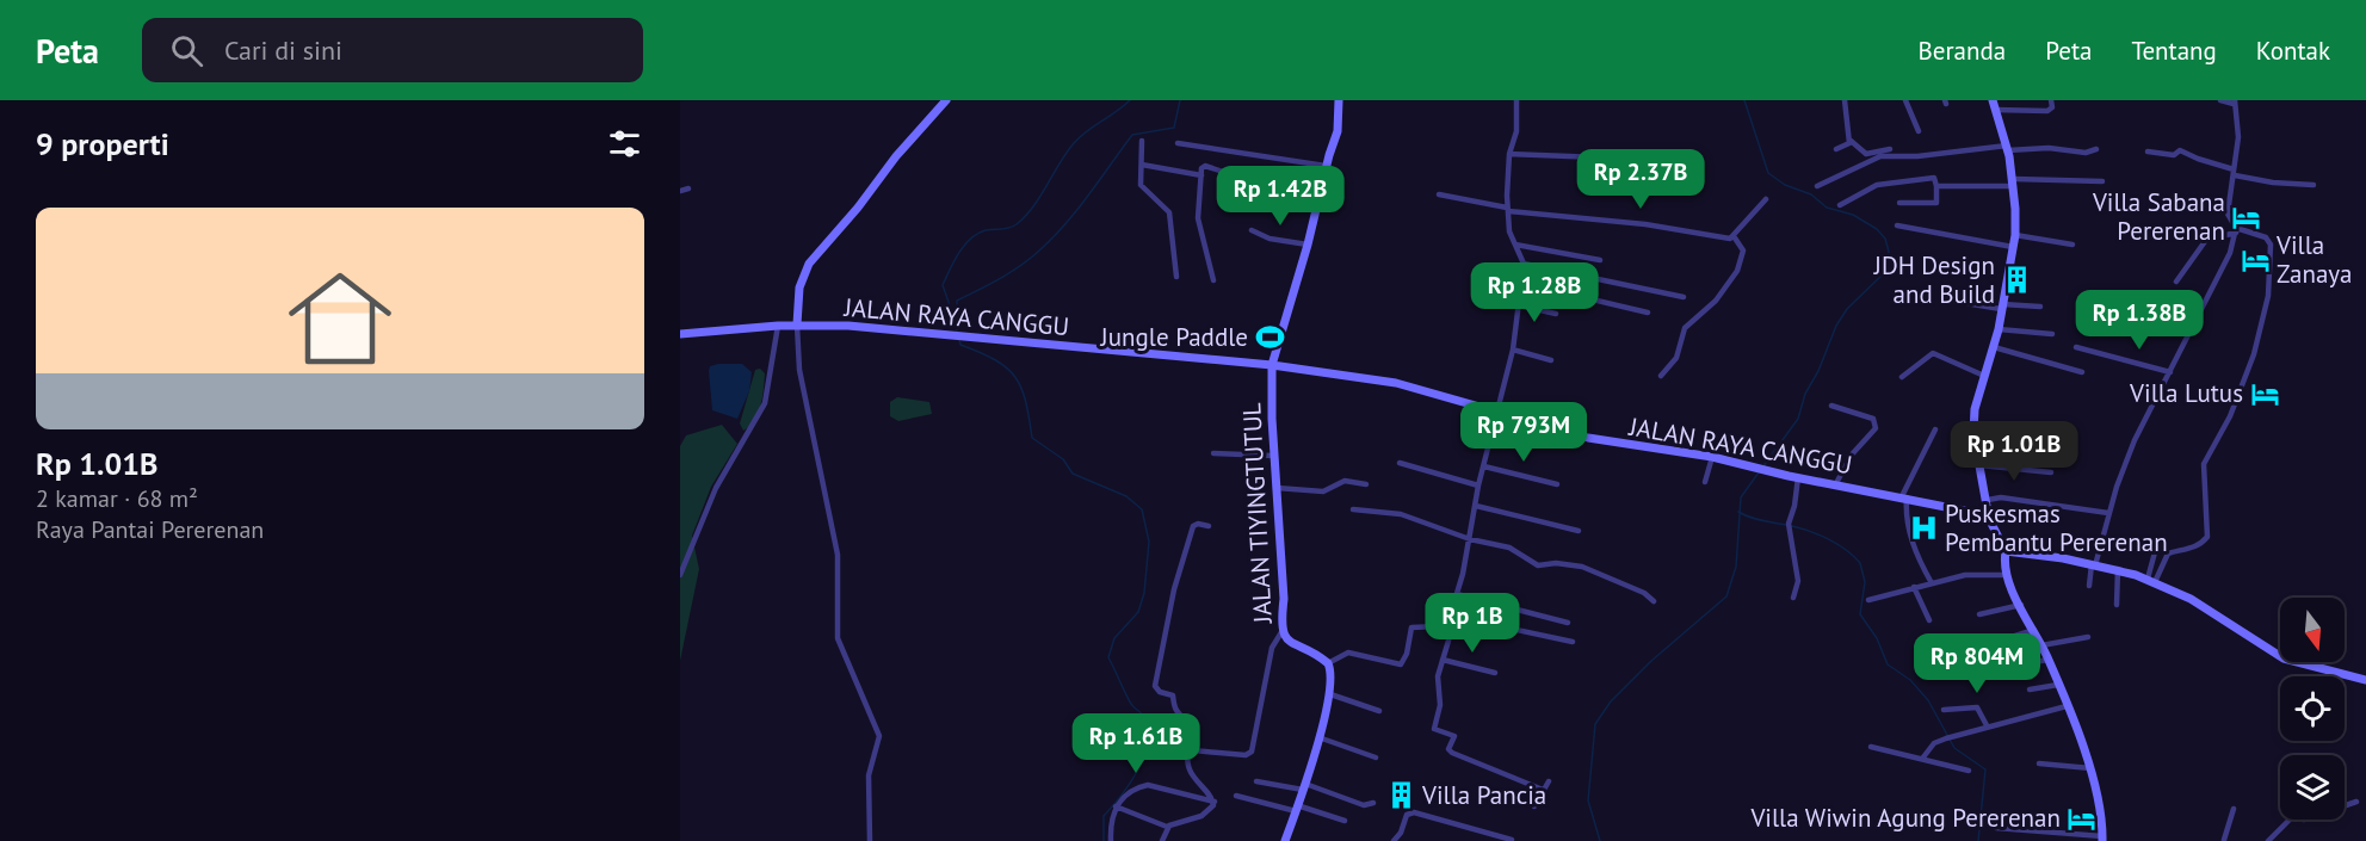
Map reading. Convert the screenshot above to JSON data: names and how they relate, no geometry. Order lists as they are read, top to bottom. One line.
{"streets":{"street":["JALAN RAYA CANGGU","JALAN TIYINGTUTUL"]},"crossings":[["JALAN RAYA CANGGU","JALAN TIYINGTUTUL"]],"places":{"hotel":["Villa Sabana Pererenan","Villa Zanaya","Villa Lutus","Villa Wiwin Agung Pererenan"],"building":["JDH Design and Build","Villa Pancia"],"sports":["Jungle Paddle"],"hospital":["Puskesmas Pembantu Pererenan"]},"north":"bottom","page":{"header":"Peta","search":"Cari di sini","nav":["Beranda","Peta","Tentang","Kontak"],"heading":"9 properti","price":["Rp 2.37B","Rp 1.42B","Rp 1.28B","Rp 1.38B","Rp 793M","Rp 1.01B","Rp 1B","Rp 804M","Rp 1.61B"],"list":[{"name":"Rp 1.01B","note":"2 kamar · 68 m² · Raya Pantai Pererenan"}]}}
